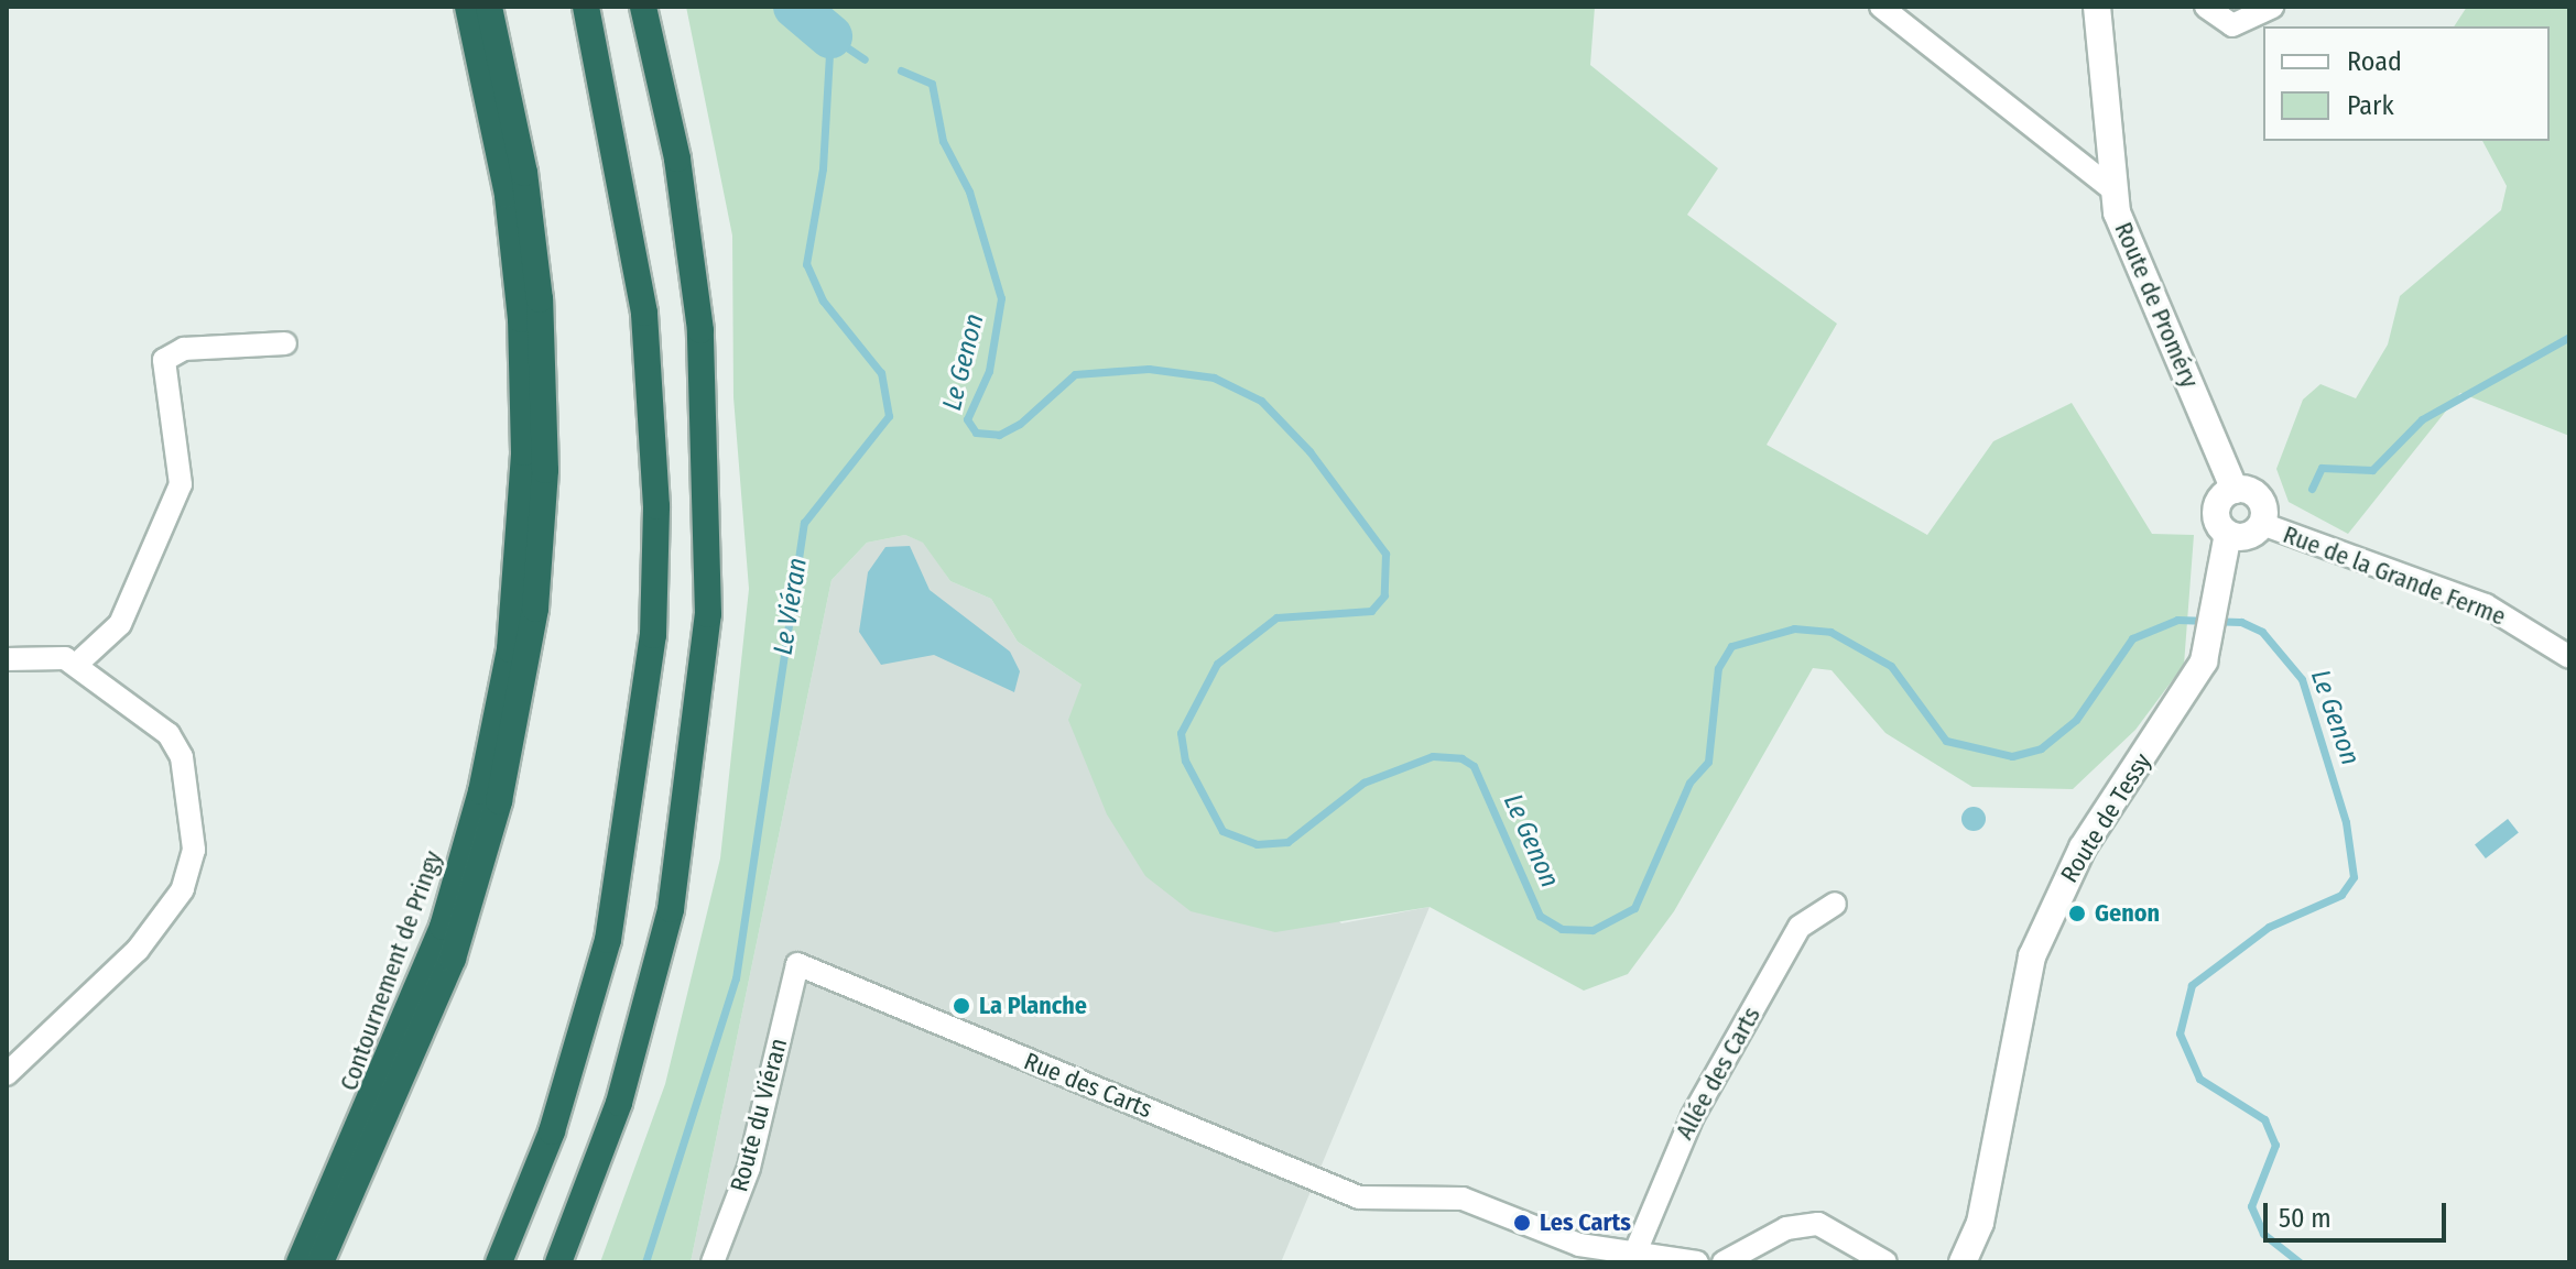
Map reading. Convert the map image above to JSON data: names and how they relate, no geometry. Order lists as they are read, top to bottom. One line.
{"streets":{"highway":["Contournement de Pringy"],"street":["Route de Proméry","Rue de la Grande Ferme","Route de Tessy","Allée des Carts","Rue des Carts","Route du Viéran"]},"crossings":[["Route de Proméry","Rue de la Grande Ferme"],["Route de Proméry","Route de Tessy"],["Rue de la Grande Ferme","Route de Tessy"],["Allée des Carts","Rue des Carts"],["Rue des Carts","Route du Viéran"]],"water":["Le Genon","Le Viéran"],"places":["Genon","La Planche","Les Carts"],"legend":["Road","Park"],"scale_bar":"50 m"}
